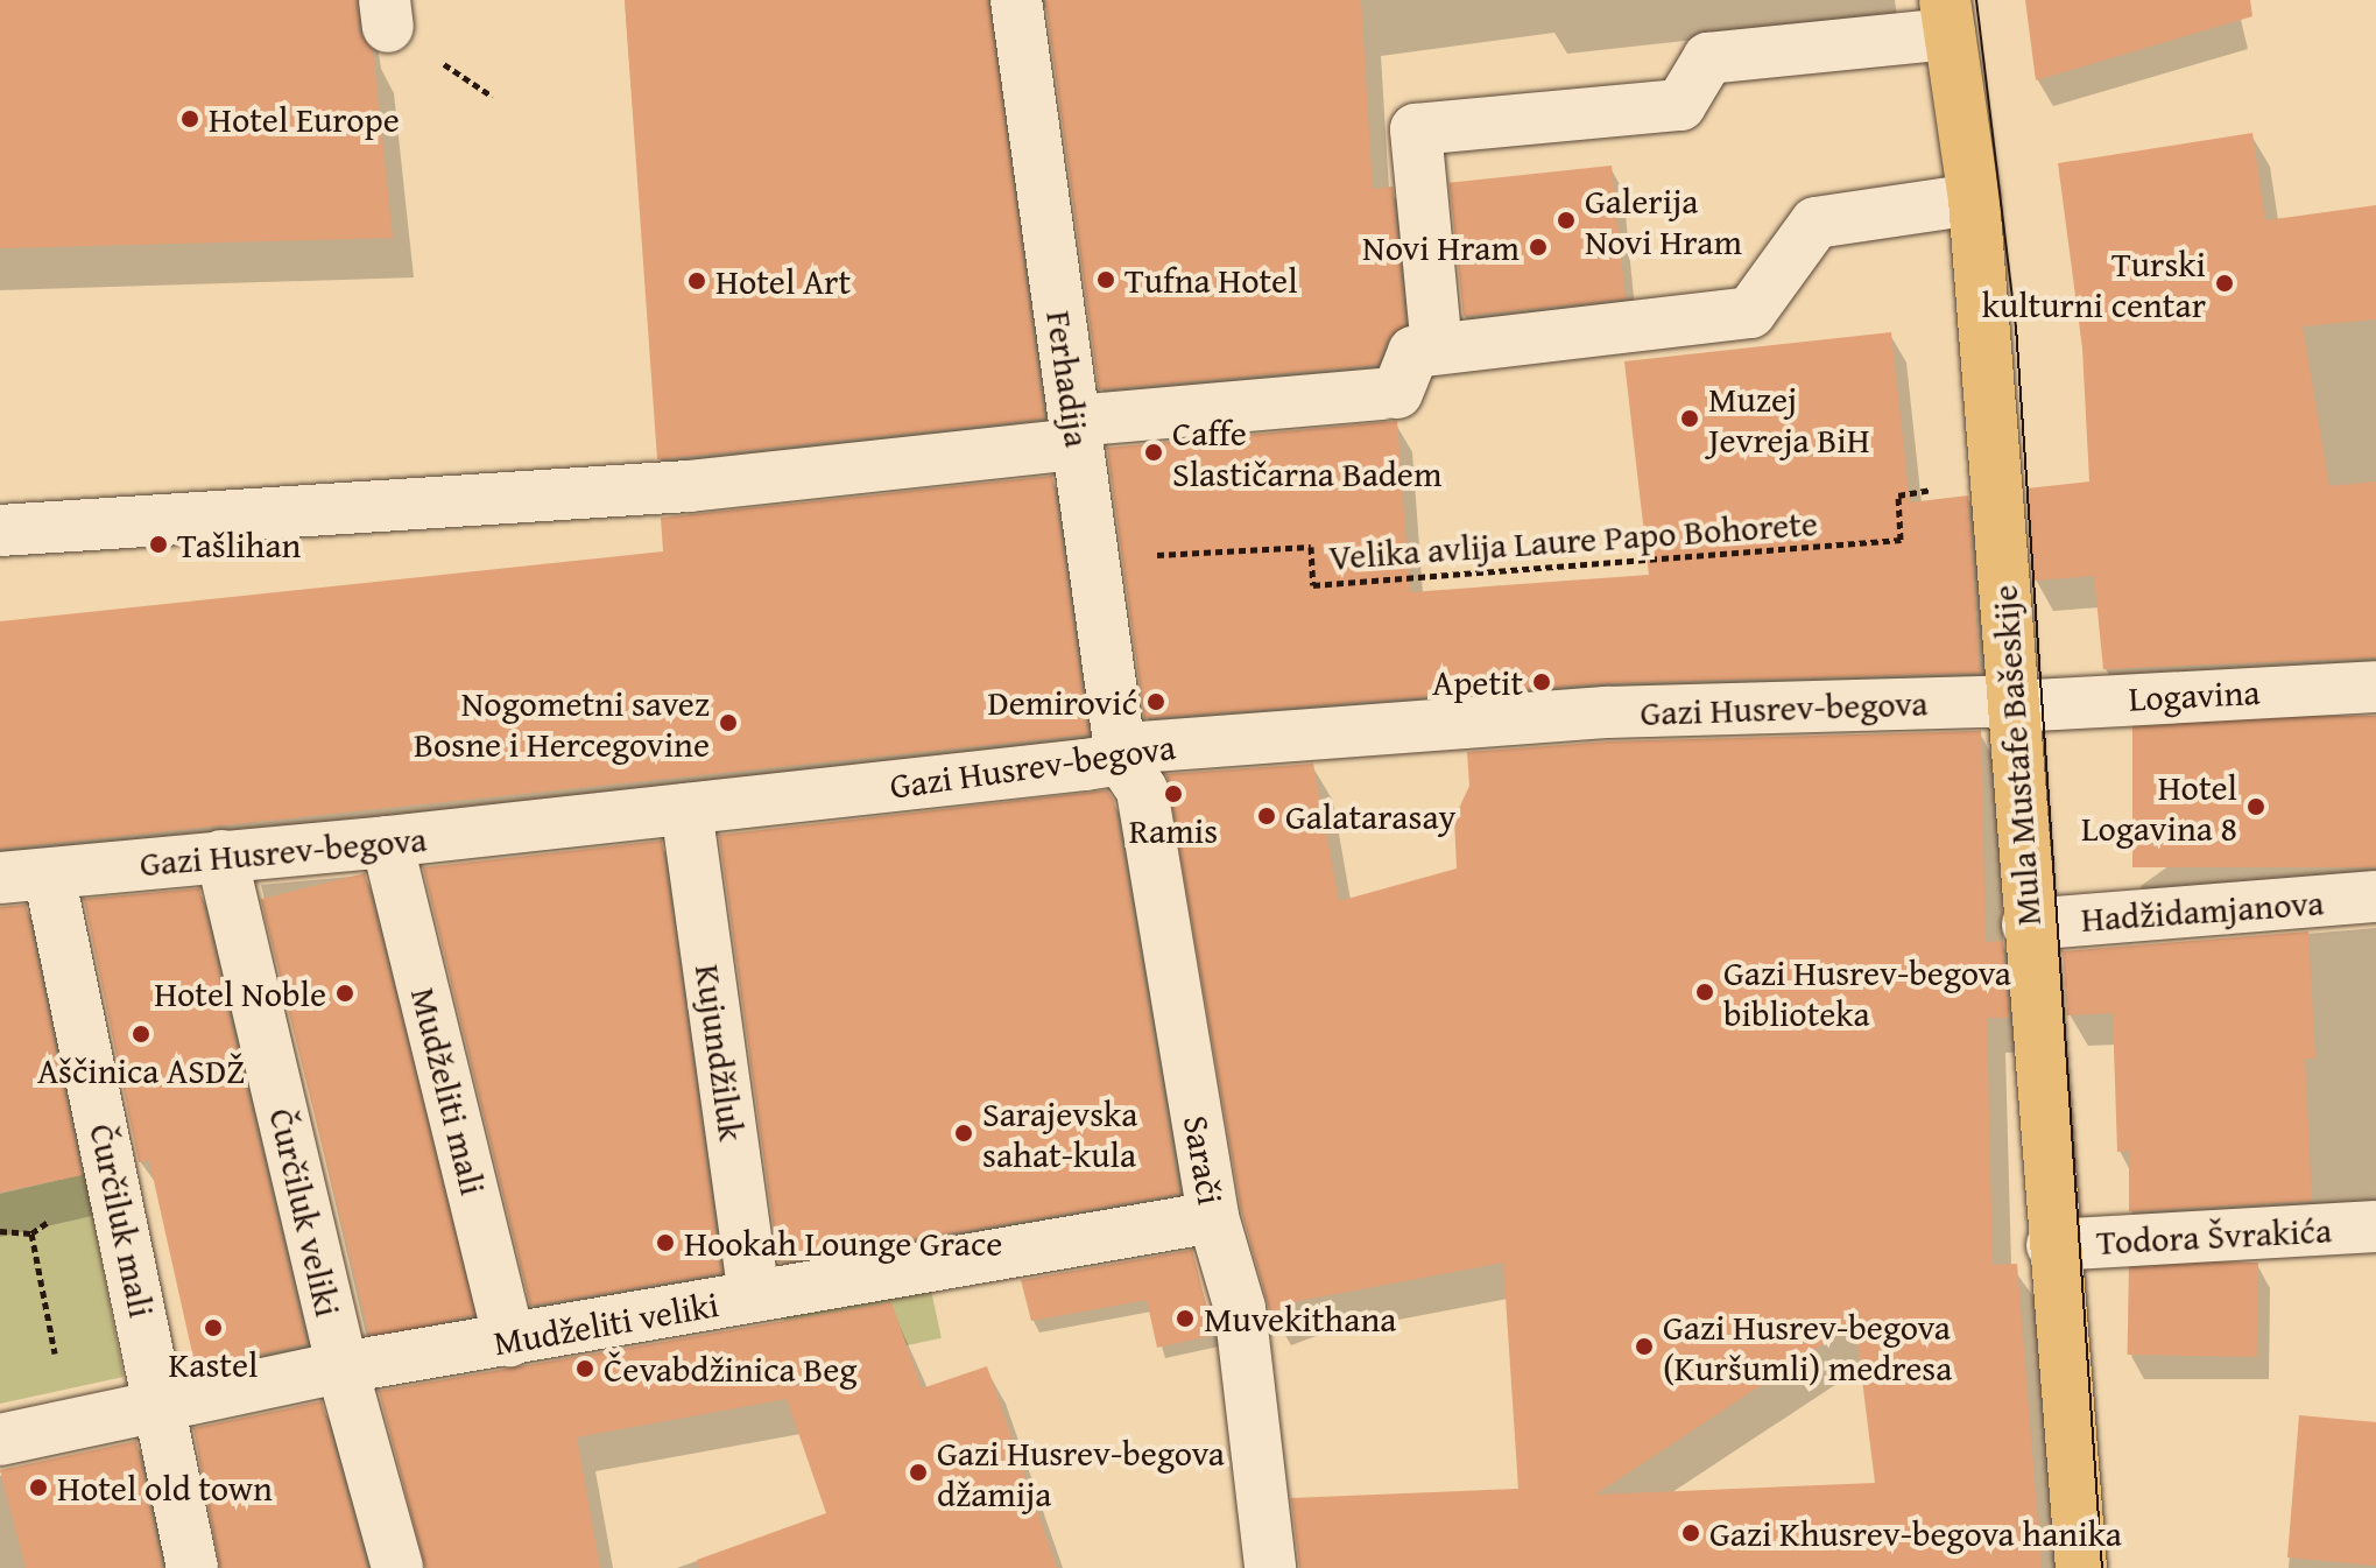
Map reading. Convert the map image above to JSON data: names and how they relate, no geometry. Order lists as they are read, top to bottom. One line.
{"streets":{"main road":["Mula Mustafe Bašeskije"],"street":["Ferhadija","Logavina","Gazi Husrev-begova","Hadžidamjanova","Kujundžiluk","Mudželiti mali","Sarači","Čurčiluk veliki","Čurčiluk mali","Todora Švrakića","Mudželiti veliki"],"path":["Velika avlija Laure Papo Bohorete"]},"crossings":[["Ferhadija","Velika avlija Laure Papo Bohorete"],["Ferhadija","Gazi Husrev-begova"],["Ferhadija","Sarači"],["Logavina","Gazi Husrev-begova"],["Logavina","Mula Mustafe Bašeskije"],["Gazi Husrev-begova","Mula Mustafe Bašeskije"],["Gazi Husrev-begova","Kujundžiluk"],["Gazi Husrev-begova","Mudželiti mali"],["Gazi Husrev-begova","Sarači"],["Gazi Husrev-begova","Čurčiluk veliki"],["Gazi Husrev-begova","Čurčiluk mali"],["Mula Mustafe Bašeskije","Hadžidamjanova"],["Mula Mustafe Bašeskije","Todora Švrakića"],["Kujundžiluk","Mudželiti veliki"],["Mudželiti mali","Mudželiti veliki"],["Sarači","Mudželiti veliki"],["Čurčiluk veliki","Mudželiti veliki"],["Čurčiluk mali","Mudželiti veliki"]],"places":["Hotel Europe","Galerija Novi Hram","Novi Hram","Tufna Hotel","Hotel Art","Turski kulturni centar","Muzej Jevreja BiH","Caffe Slastičarna Badem","Tašlihan","Apetit","Demirović","Nogometni savez Bosne i Hercegovine","Ramis","Hotel Logavina 8","Galatarasay","Gazi Husrev-begova biblioteka","Hotel Noble","Aščinica ASDŽ","Sarajevska sahat-kula","Hookah Lounge Grace","Muvekithana","Kastel","Gazi Husrev-begova (Kuršumli) medresa","Čevabdžinica Beg","Gazi Husrev-begova džamija","Hotel old town","Gazi Khusrev-begova hanika"]}
